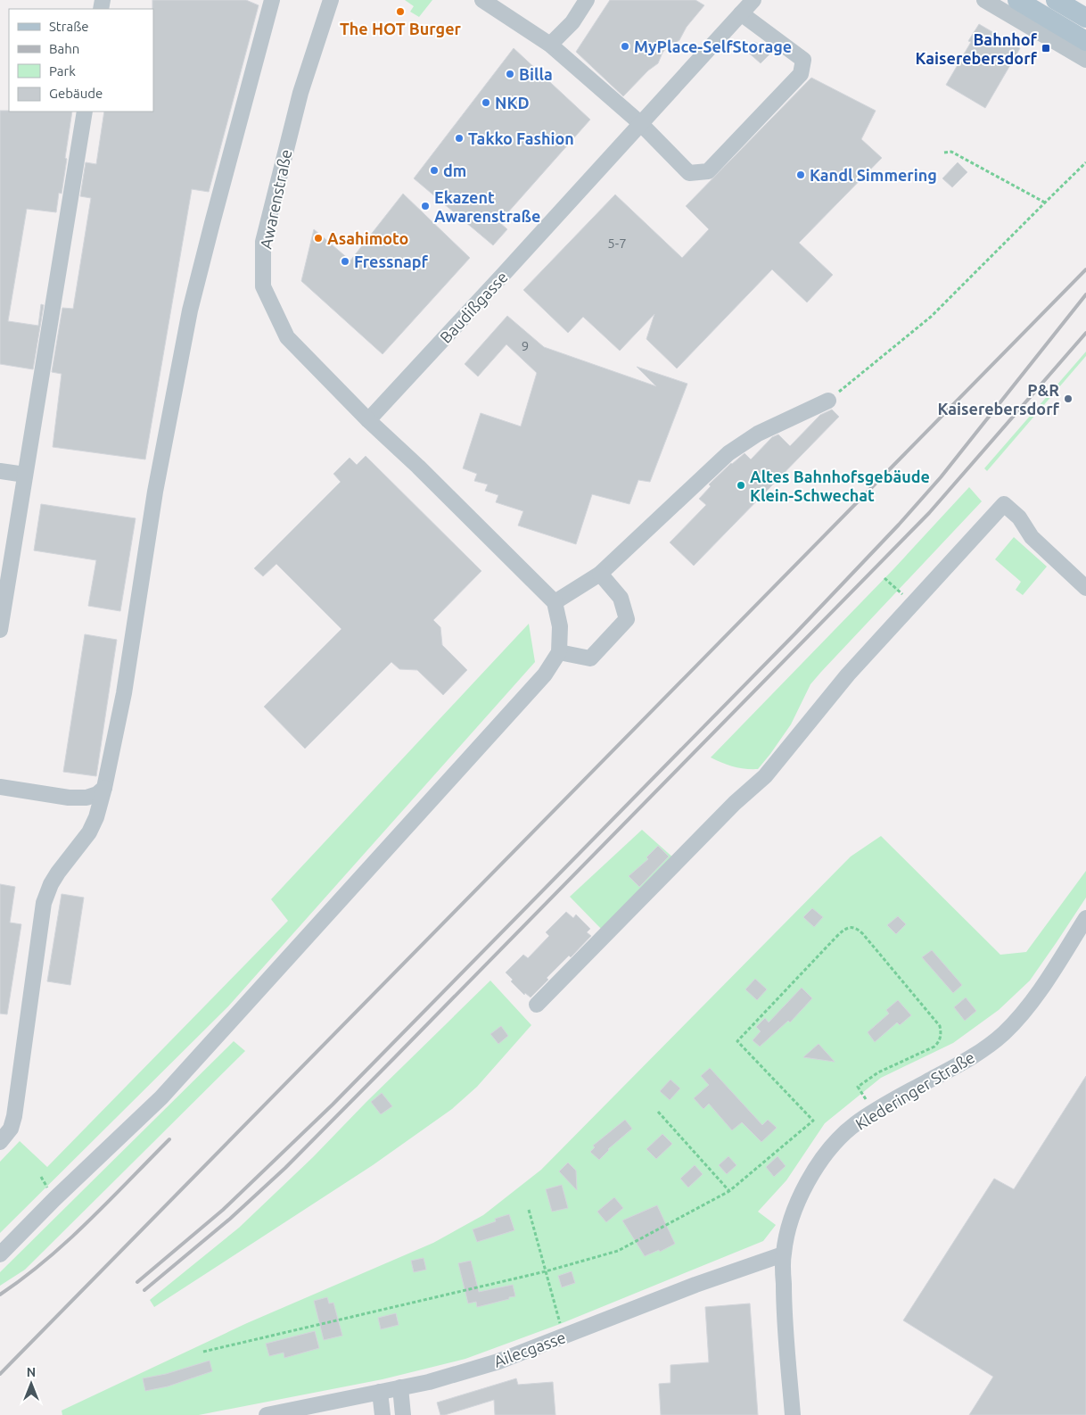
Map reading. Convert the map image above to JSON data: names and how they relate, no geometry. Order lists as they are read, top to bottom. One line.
{"streets":{"street":["Awarenstraße","Baudißgasse","Klederinger Straße","Ailecgasse"]},"crossings":[["Awarenstraße","Baudißgasse"],["Klederinger Straße","Ailecgasse"]],"places":{"other":["The HOT Burger","MyPlace-SelfStorage","Billa","NKD","Takko Fashion","dm","Kandl Simmering","Ekazent Awarenstraße","Asahimoto","Fressnapf","P&R Kaiserebersdorf","Altes Bahnhofsgebäude Klein-Schwechat"],"transit":["Bahnhof Kaiserebersdorf"]},"house_numbers":["5-7","9"],"legend":["Straße","Bahn","Park","Gebäude"],"north":"top"}
